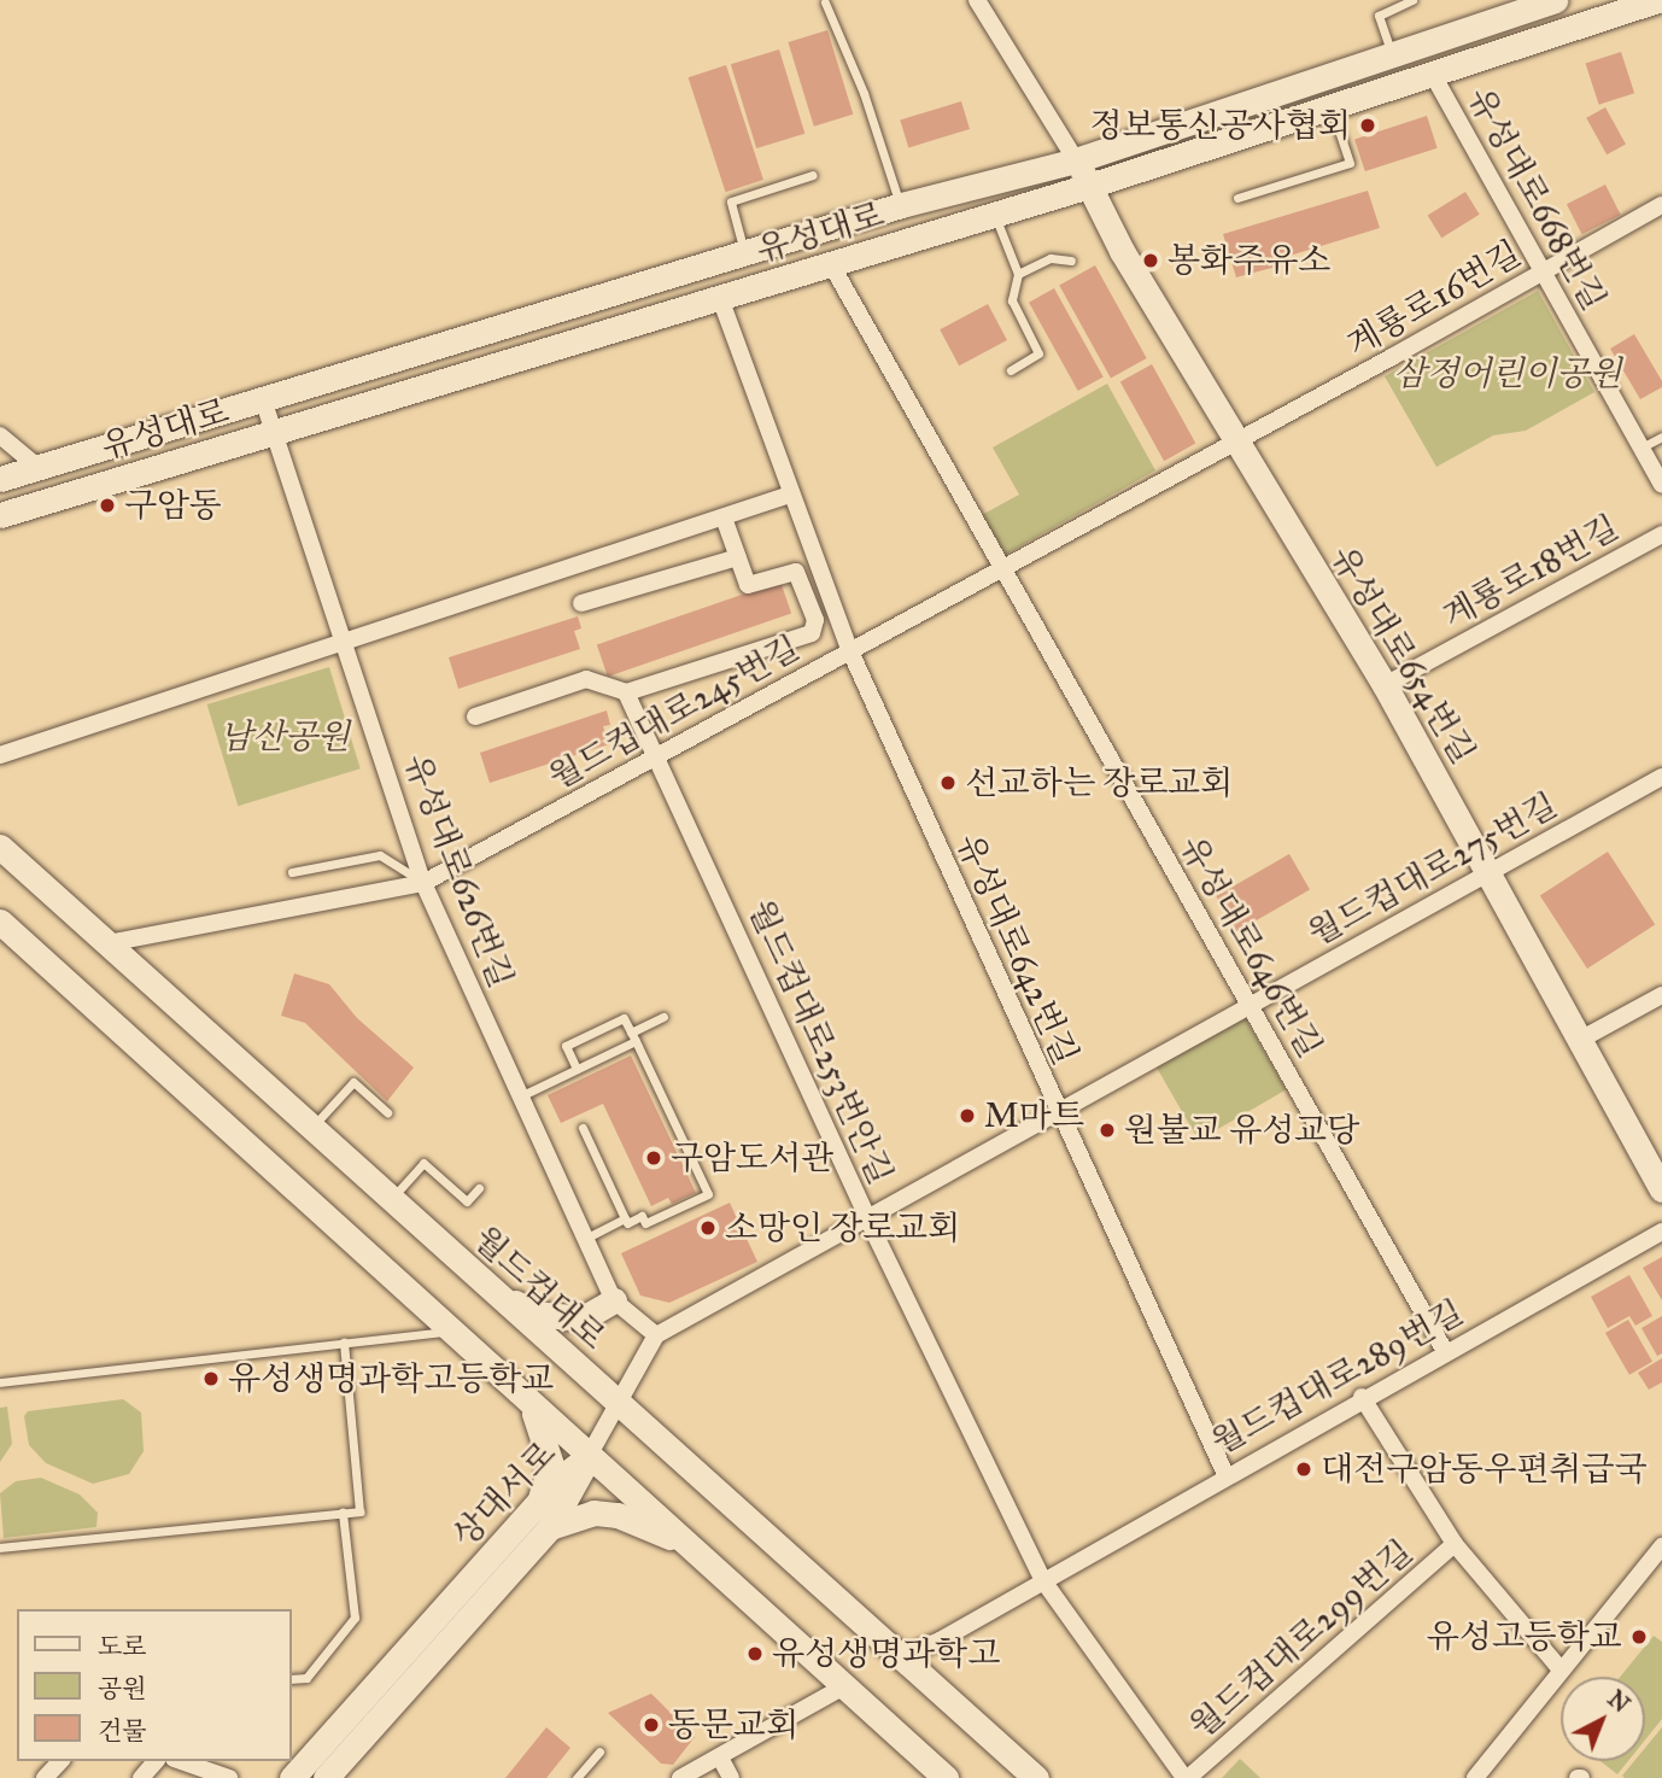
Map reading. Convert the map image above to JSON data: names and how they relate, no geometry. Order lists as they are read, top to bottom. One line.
{"streets":{"street":["유성대로668번길","유성대로","계룡로16번길","계룡로18번길","유성대로654번길","월드컵대로245번길","월드컵대로275번길","유성대로626번길","유성대로646번길","유성대로642번길","월드컵대로253번안길","월드컵대로","월드컵대로289번길","상대서로","월드컵대로299번길"]},"crossings":[["유성대로668번길","유성대로"],["유성대로668번길","계룡로16번길"],["유성대로","유성대로654번길"],["유성대로","유성대로626번길"],["유성대로","유성대로646번길"],["유성대로","유성대로642번길"],["계룡로16번길","유성대로654번길"],["계룡로16번길","월드컵대로245번길"],["계룡로18번길","유성대로654번길"],["유성대로654번길","월드컵대로245번길"],["유성대로654번길","월드컵대로275번길"],["월드컵대로245번길","유성대로626번길"],["월드컵대로245번길","유성대로646번길"],["월드컵대로245번길","유성대로642번길"],["월드컵대로245번길","월드컵대로253번안길"],["월드컵대로245번길","월드컵대로"],["월드컵대로275번길","유성대로626번길"],["월드컵대로275번길","유성대로646번길"],["월드컵대로275번길","유성대로642번길"],["월드컵대로275번길","월드컵대로253번안길"],["유성대로646번길","월드컵대로289번길"],["유성대로642번길","월드컵대로289번길"],["월드컵대로253번안길","월드컵대로289번길"],["월드컵대로","월드컵대로289번길"],["월드컵대로289번길","월드컵대로299번길"]],"parks":["삼정어린이공원","남산공원"],"places":["정보통신공사협회","봉화주유소","구암동","선교하는 장로교회","M마트","원불교 유성교당","구암도서관","소망인 장로교회","유성생명과학고등학교","대전구암동우편취급국","유성고등학교","유성생명과학고","동문교회"],"legend":["도로","공원","건물"],"north":"top right"}
